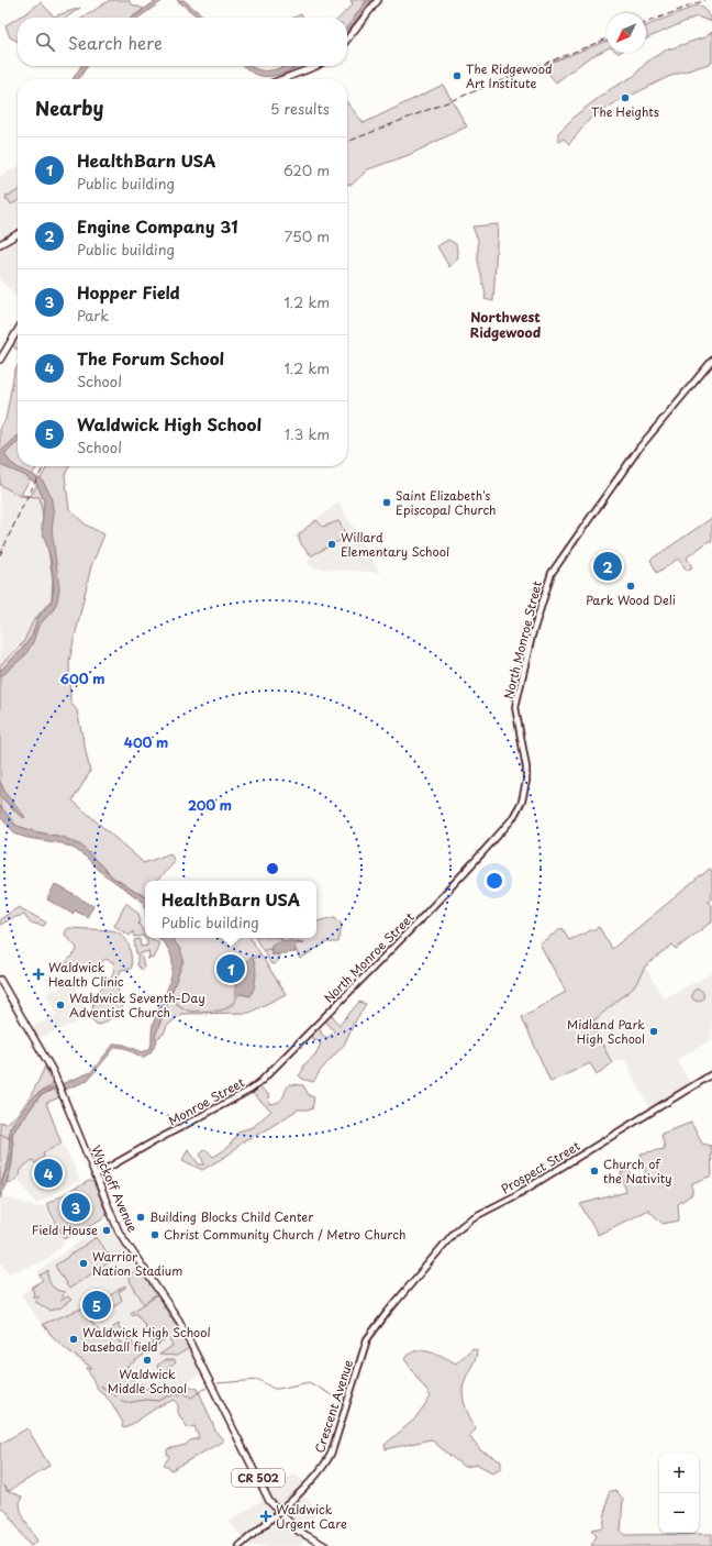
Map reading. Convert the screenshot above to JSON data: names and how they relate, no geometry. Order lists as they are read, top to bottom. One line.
{"streets":{"main road":["North Monroe Street","Monroe Street","Prospect Street","Wyckoff Avenue","Crescent Avenue","CR 502"]},"crossings":[["North Monroe Street","Monroe Street"],["Monroe Street","Wyckoff Avenue"],["Prospect Street","Crescent Avenue"],["Wyckoff Avenue","Crescent Avenue"]],"districts":["Northwest Ridgewood"],"places":{"other":["The Ridgewood Art Institute","The Heights","Saint Elizabeth's Episcopal Church","Willard Elementary School","Park Wood Deli","Waldwick Seventh-Day Adventist Church","Midland Park High School","Church of the Nativity","Building Blocks Child Center","Field House","Christ Community Church / Metro Church","Warrior Nation Stadium","Waldwick High School baseball field","Waldwick Middle School"],"health":["Waldwick Health Clinic","Waldwick Urgent Care"]},"north":"bottom left","page":{"search":"Search here","heading":["Nearby","5 results"],"list":[{"mark":"1","name":"HealthBarn USA","note":"Public building","value":"620 m"},{"mark":"2","name":"Engine Company 31","note":"Public building","value":"750 m"},{"mark":"3","name":"Hopper Field","note":"Park","value":"1.2 km"},{"mark":"4","name":"The Forum School","note":"School","value":"1.2 km"},{"mark":"5","name":"Waldwick High School","note":"School","value":"1.3 km"}],"pins":["2","1","4","3","5"],"popup":["HealthBarn USA","Public building"],"map_buttons":["+","−"]},"rings":["600 m","400 m","200 m"]}
